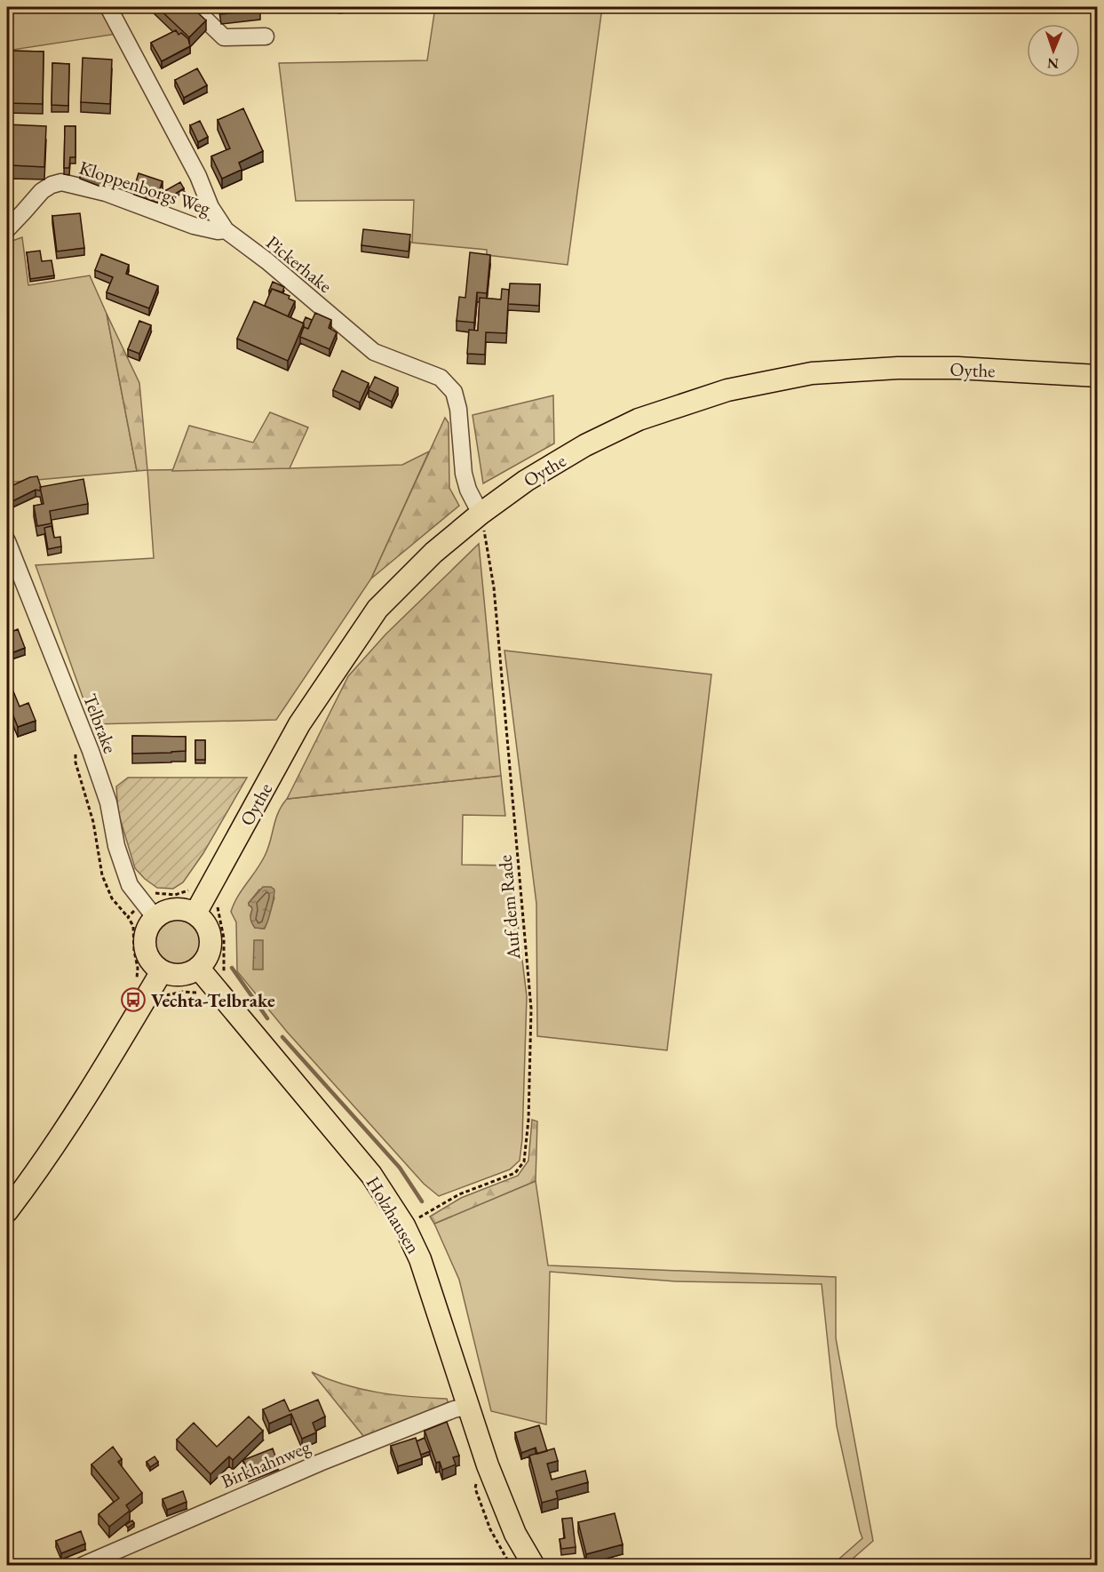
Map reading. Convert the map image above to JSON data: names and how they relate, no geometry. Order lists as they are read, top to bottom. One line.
{"streets":{"main road":["Oythe","Holzhausen"],"street":["Kloppenborgs Weg","Pickerhake","Telbrake","Birkhahnweg"],"path":["Auf dem Rade"]},"crossings":[["Kloppenborgs Weg","Pickerhake"],["Pickerhake","Oythe"],["Pickerhake","Auf dem Rade"],["Oythe","Telbrake"],["Oythe","Auf dem Rade"],["Oythe","Holzhausen"],["Telbrake","Holzhausen"],["Auf dem Rade","Holzhausen"],["Holzhausen","Birkhahnweg"]],"places":{"bus stop":["Vechta-Telbrake"]},"north":"bottom"}
